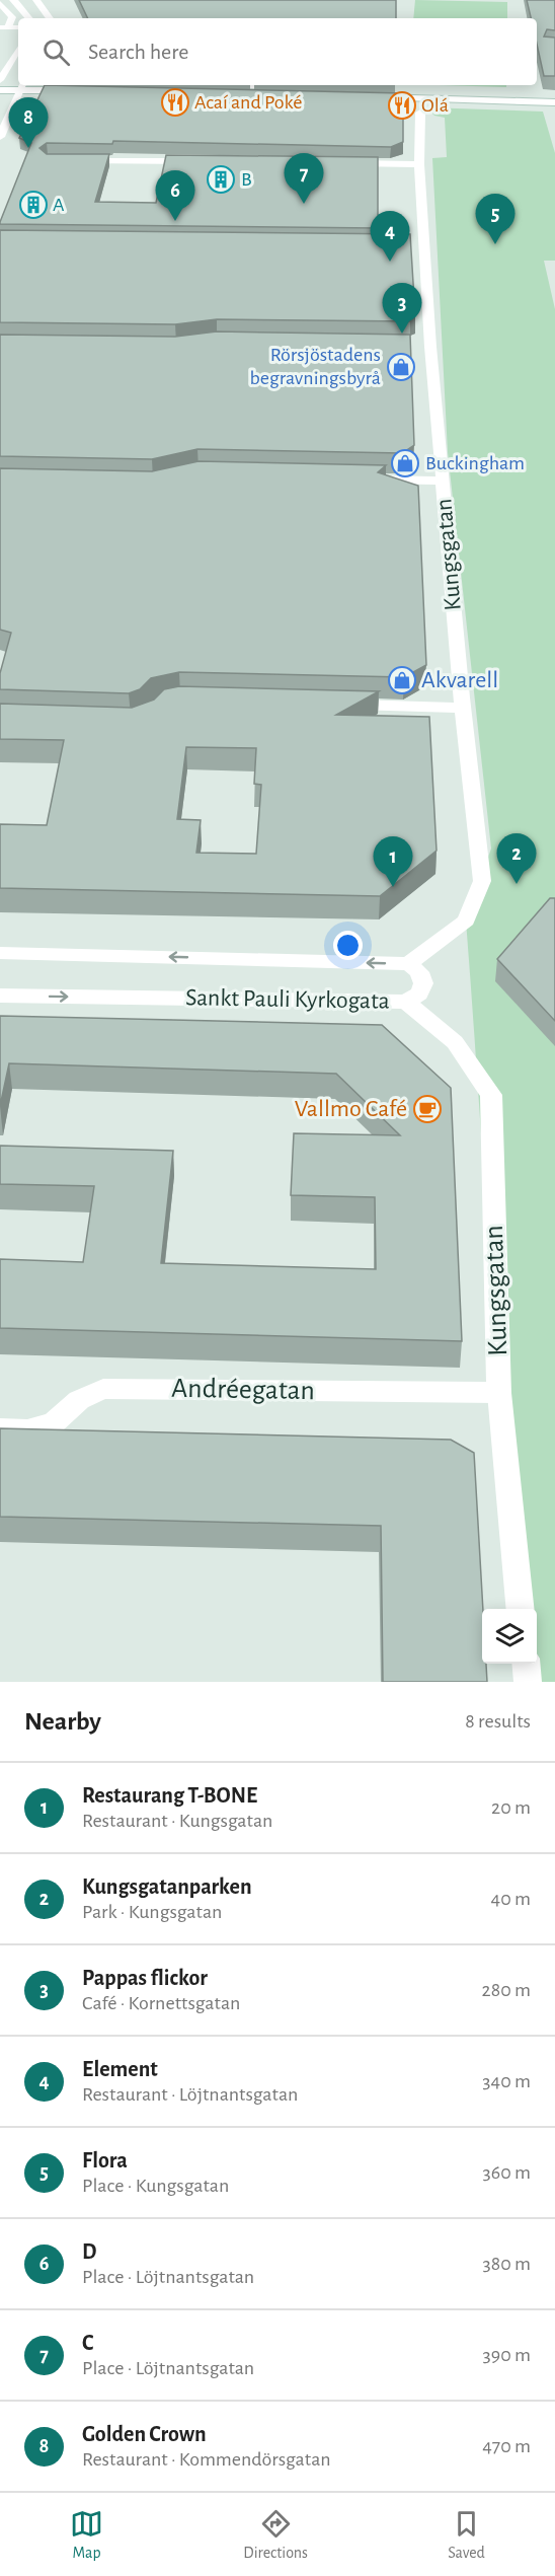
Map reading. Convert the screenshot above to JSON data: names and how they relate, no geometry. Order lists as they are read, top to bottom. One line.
{"streets":{"street":["Kungsgatan","Sankt Pauli Kyrkogata","Andréegatan"]},"crossings":[["Kungsgatan","Sankt Pauli Kyrkogata"],["Kungsgatan","Andréegatan"]],"places":{"restaurant":["Acaí and Poké","Olá"],"building":["B","A"],"shop":["Rörsjöstadens begravningsbyrå","Buckingham","Akvarell"],"cafe":["Vallmo Café"]},"page":{"search":"Search here","pins":["8","7","6","5","4","3","2","1"],"heading":["Nearby","8 results"],"list":[{"mark":"1","name":"Restaurang T-BONE","note":"Restaurant · Kungsgatan","value":"20 m"},{"mark":"2","name":"Kungsgatanparken","note":"Park · Kungsgatan","value":"40 m"},{"mark":"3","name":"Pappas flickor","note":"Café · Kornettsgatan","value":"280 m"},{"mark":"4","name":"Element","note":"Restaurant · Löjtnantsgatan","value":"340 m"},{"mark":"5","name":"Flora","note":"Place · Kungsgatan","value":"360 m"},{"mark":"6","name":"D","note":"Place · Löjtnantsgatan","value":"380 m"},{"mark":"7","name":"C","note":"Place · Löjtnantsgatan","value":"390 m"},{"mark":"8","name":"Golden Crown","note":"Restaurant · Kommendörsgatan","value":"470 m"}],"nav":["Map","Directions","Saved"]}}
